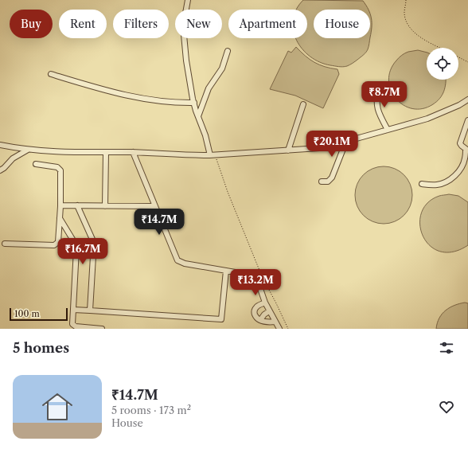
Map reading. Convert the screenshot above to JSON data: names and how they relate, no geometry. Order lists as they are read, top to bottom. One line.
{"scale_bar":"100 m","page":{"chip":["Buy","Rent","Filters","New","Apartment","House"],"price":["₹8.7M","₹20.1M","₹14.7M","₹16.7M","₹13.2M"],"scale":"100 m","heading":"5 homes","list":[{"name":"₹14.7M","note":"5 rooms · 173 m² · House"}]}}
